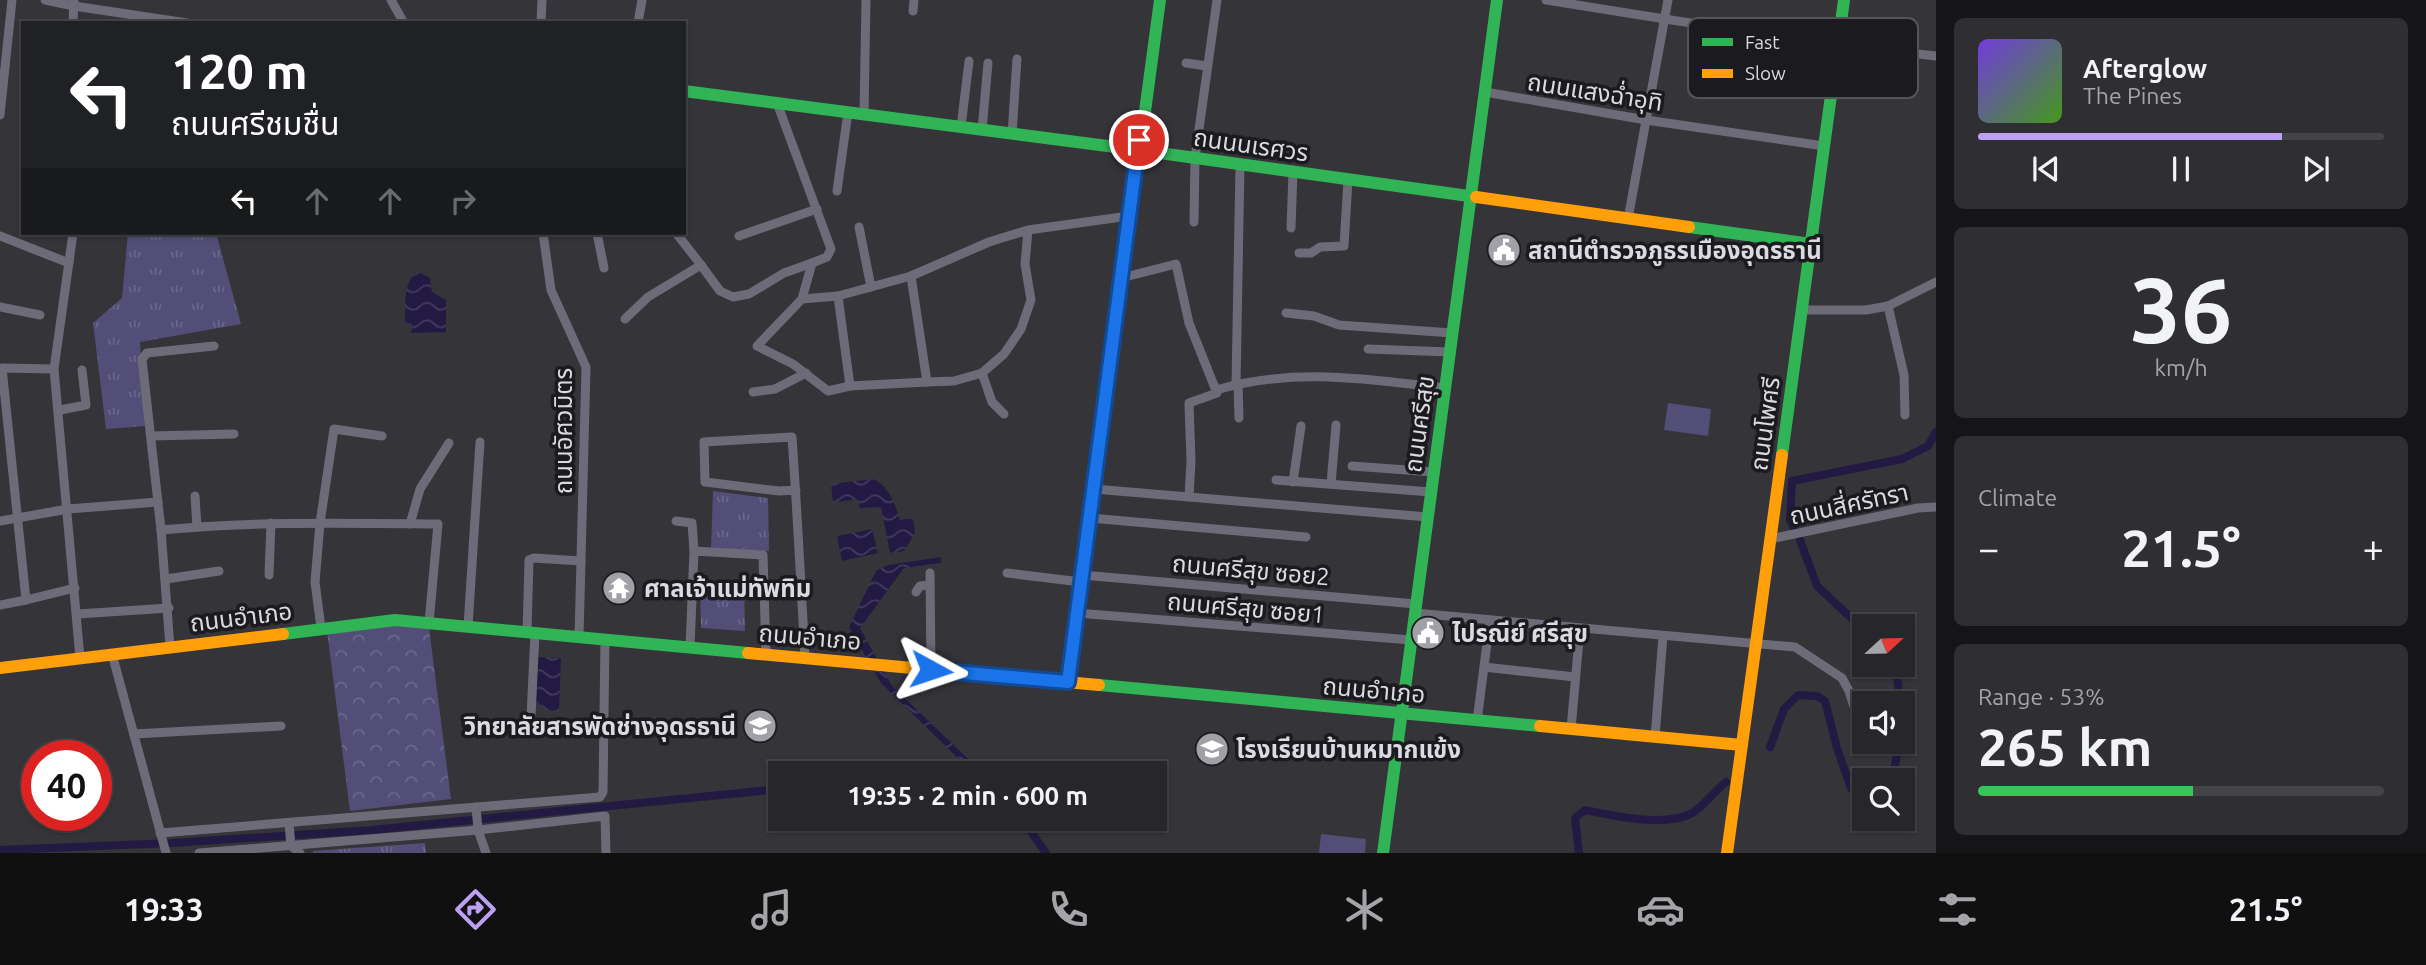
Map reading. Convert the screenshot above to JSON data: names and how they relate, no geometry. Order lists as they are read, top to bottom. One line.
{"streets":{"street":["ถนนแสงฉ่ำอุทิ","ถนนนเรศวร","ถนนศรีสุข","ถนนโพศรี","ถนนอัศวมิตร","ถนนสี่ศรัทรา","ถนนศรีสุข ซอย2","ถนนศรีสุข ซอย1","ถนนอำเภอ"]},"crossings":[["ถนนแสงฉ่ำอุทิ","ถนนศรีสุข"],["ถนนแสงฉ่ำอุทิ","ถนนโพศรี"],["ถนนนเรศวร","ถนนศรีสุข"],["ถนนนเรศวร","ถนนโพศรี"],["ถนนศรีสุข","ถนนศรีสุข ซอย2"],["ถนนศรีสุข","ถนนศรีสุข ซอย1"],["ถนนศรีสุข","ถนนอำเภอ"],["ถนนโพศรี","ถนนสี่ศรัทรา"],["ถนนโพศรี","ถนนศรีสุข ซอย2"],["ถนนโพศรี","ถนนอำเภอ"],["ถนนอัศวมิตร","ถนนอำเภอ"]],"places":{"public building":["สถานีตำรวจภูธรเมืองอุดรธานี","ไปรณีย์ ศรีสุข"],"temple":["ศาลเจ้าแม่ทัพทิม"],"school or university":["วิทยาลัยสารพัดช่างอุดรธานี","โรงเรียนบ้านหมากแข้ง"]},"legend":["Fast","Slow"],"north":"right","page":{"turn":["120 m","ถนนศรีชมชื่น"],"song":["Afterglow","The Pines"],"tile":[["36","km/h"],"Climate",["Range · 53%","265 km"]],"heat":["−","21.5°","+"],"limit":"40","trip":"19:35 · 2 min · 600 m","tabs":["19:33","21.5°"]}}
